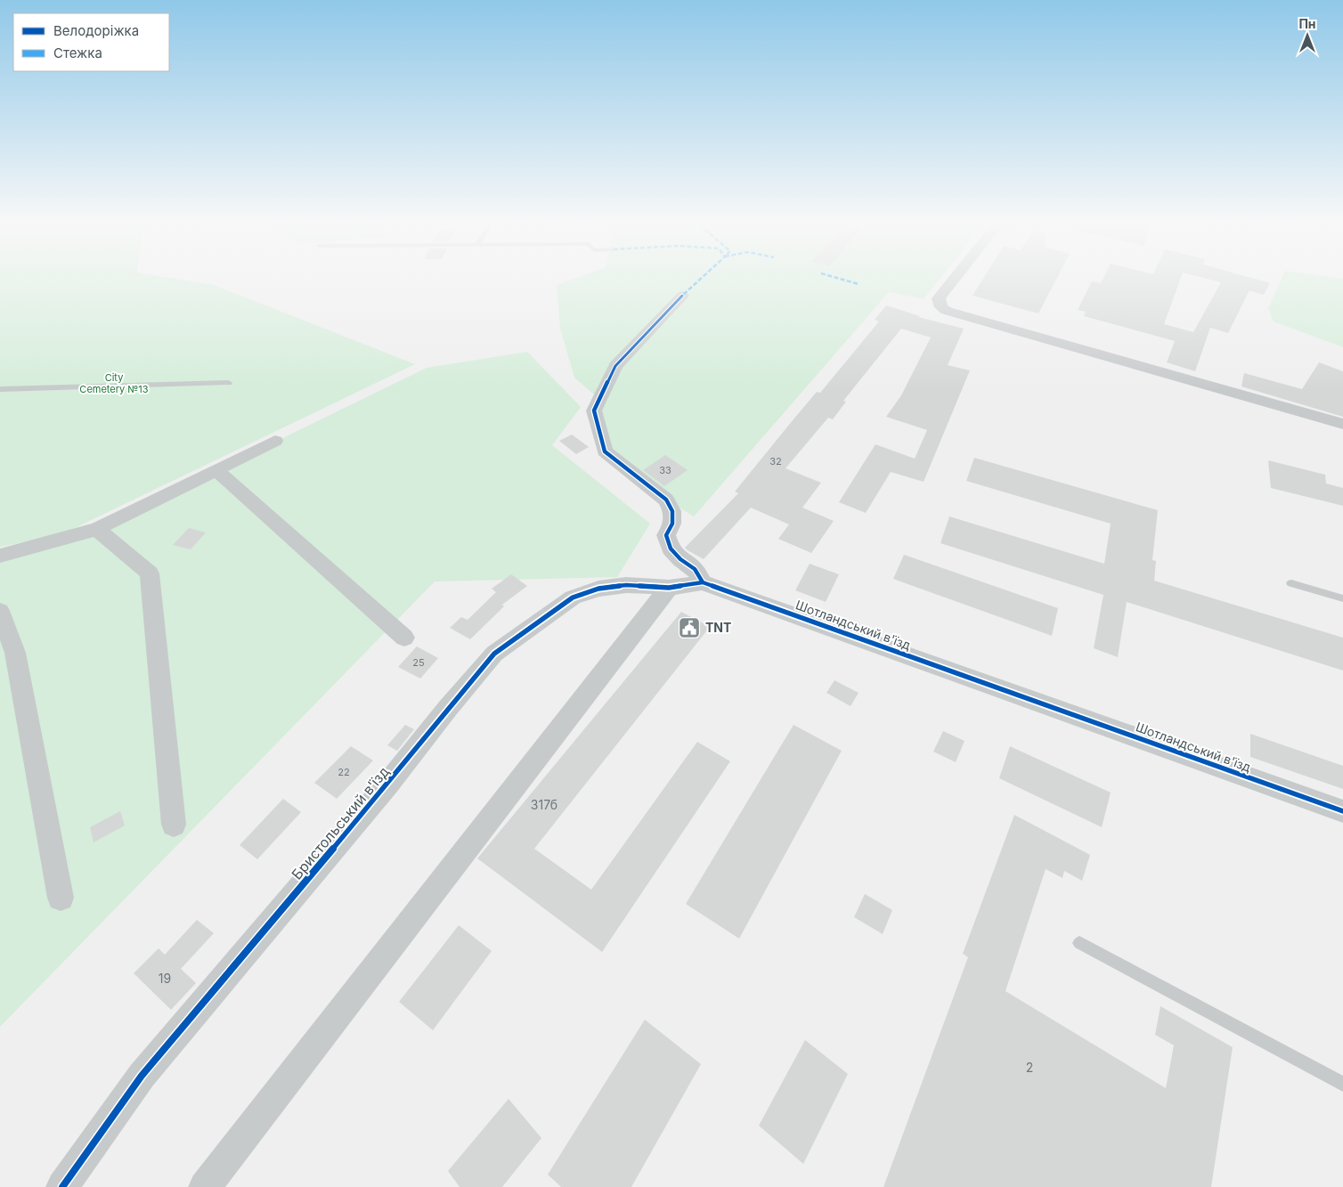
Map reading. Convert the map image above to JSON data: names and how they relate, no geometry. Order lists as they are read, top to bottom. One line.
{"streets":{"street":["Шотландський в'їзд","Бристольський в'їзд"]},"crossings":[["Шотландський в'їзд","Бристольський в'їзд"]],"parks":["City Cemetery №13"],"places":{"public building":["TNT"]},"house_numbers":["32","33","25","22","317б","19","2"],"legend":["Велодоріжка","Стежка"],"north":"top"}
